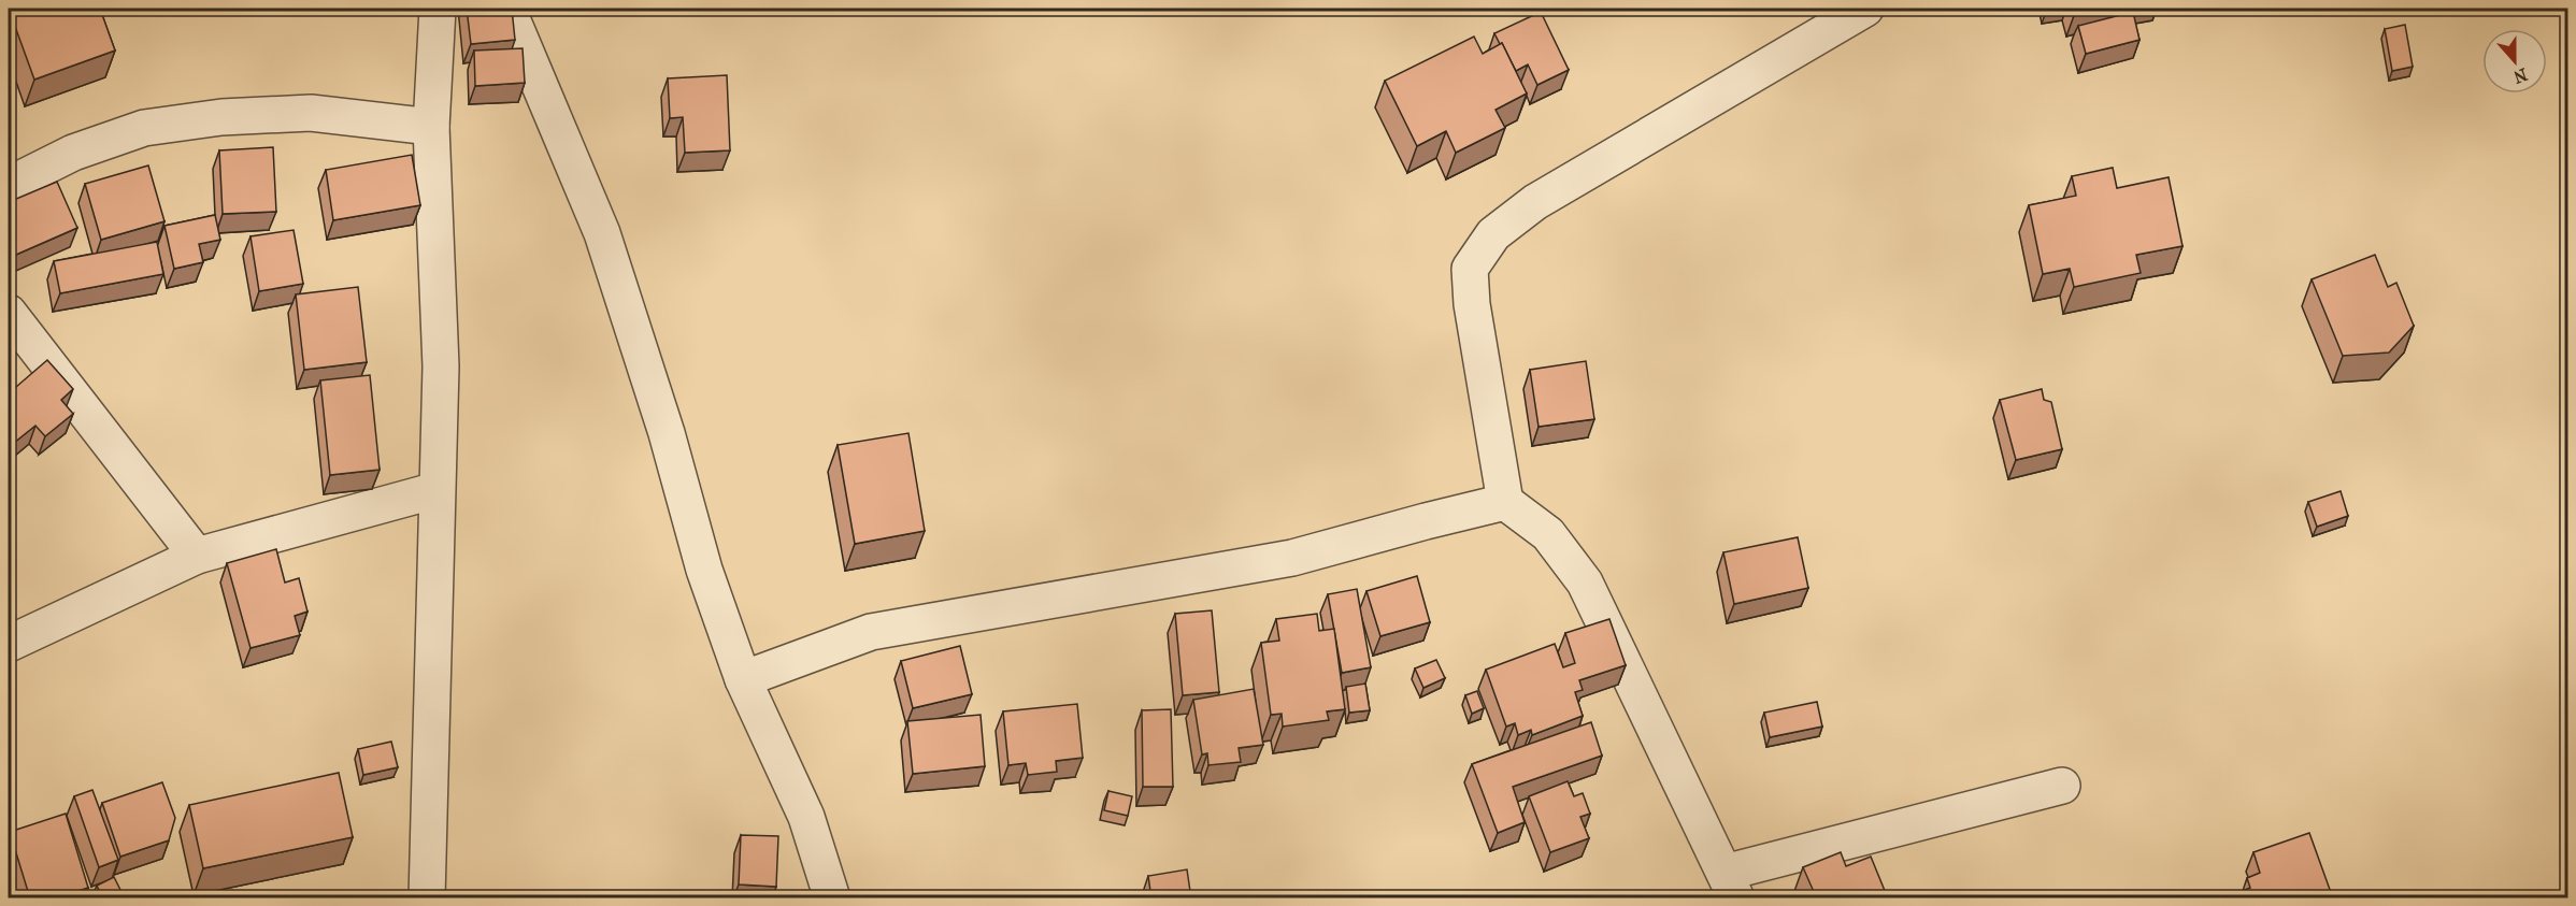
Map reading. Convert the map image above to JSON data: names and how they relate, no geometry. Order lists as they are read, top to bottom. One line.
{"north":"bottom"}
